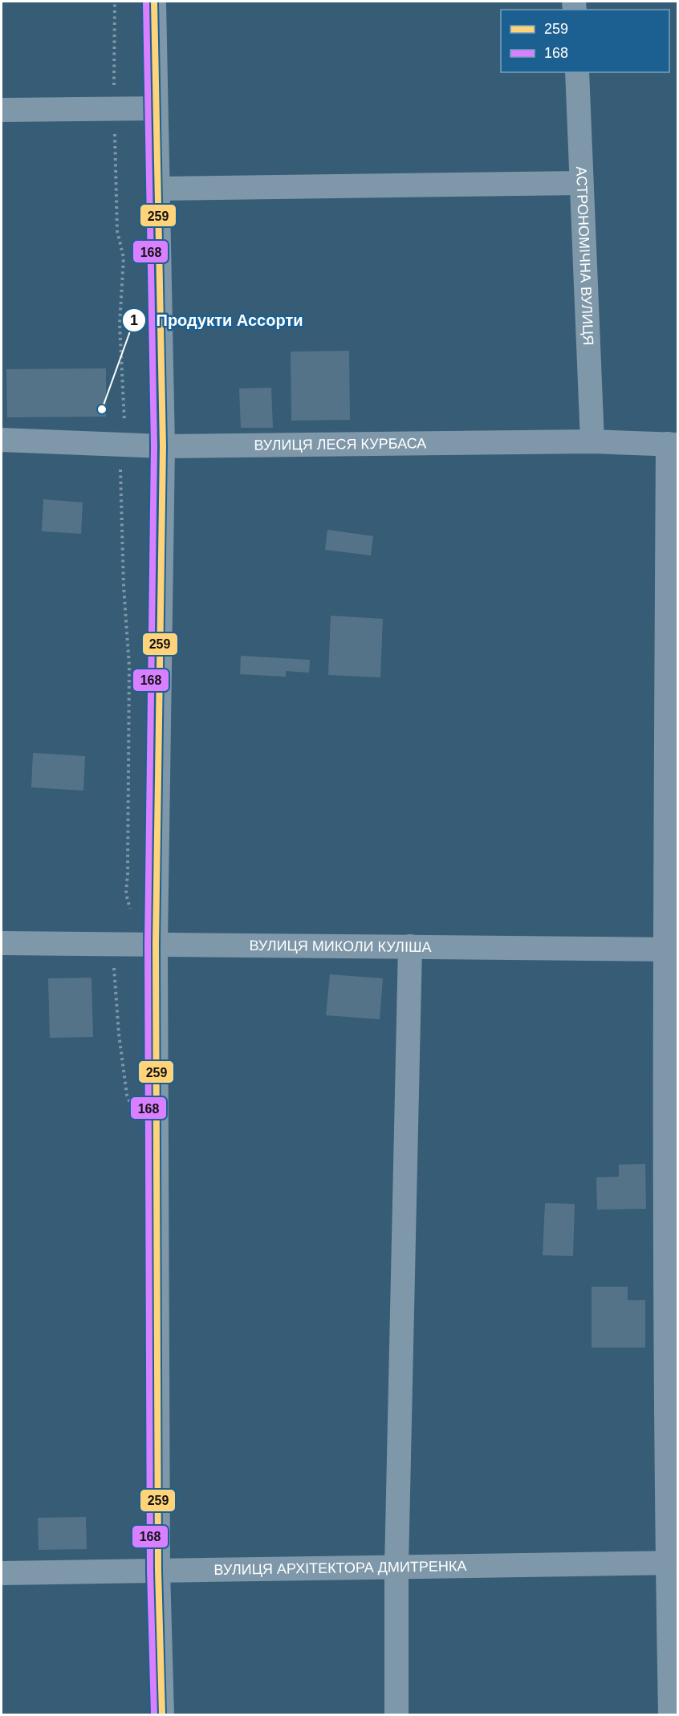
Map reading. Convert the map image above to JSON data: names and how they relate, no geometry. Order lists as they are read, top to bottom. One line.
{"streets":{"street":["АСТРОНОМІЧНА ВУЛИЦЯ","ВУЛИЦЯ ЛЕСЯ КУРБАСА","ВУЛИЦЯ МИКОЛИ КУЛІША","ВУЛИЦЯ АРХІТЕКТОРА ДМИТРЕНКА"]},"crossings":[["АСТРОНОМІЧНА ВУЛИЦЯ","ВУЛИЦЯ ЛЕСЯ КУРБАСА"]],"places":["Продукти Ассорти"],"lines":["transit line 259","transit line 168"],"legend":["259","168"]}
